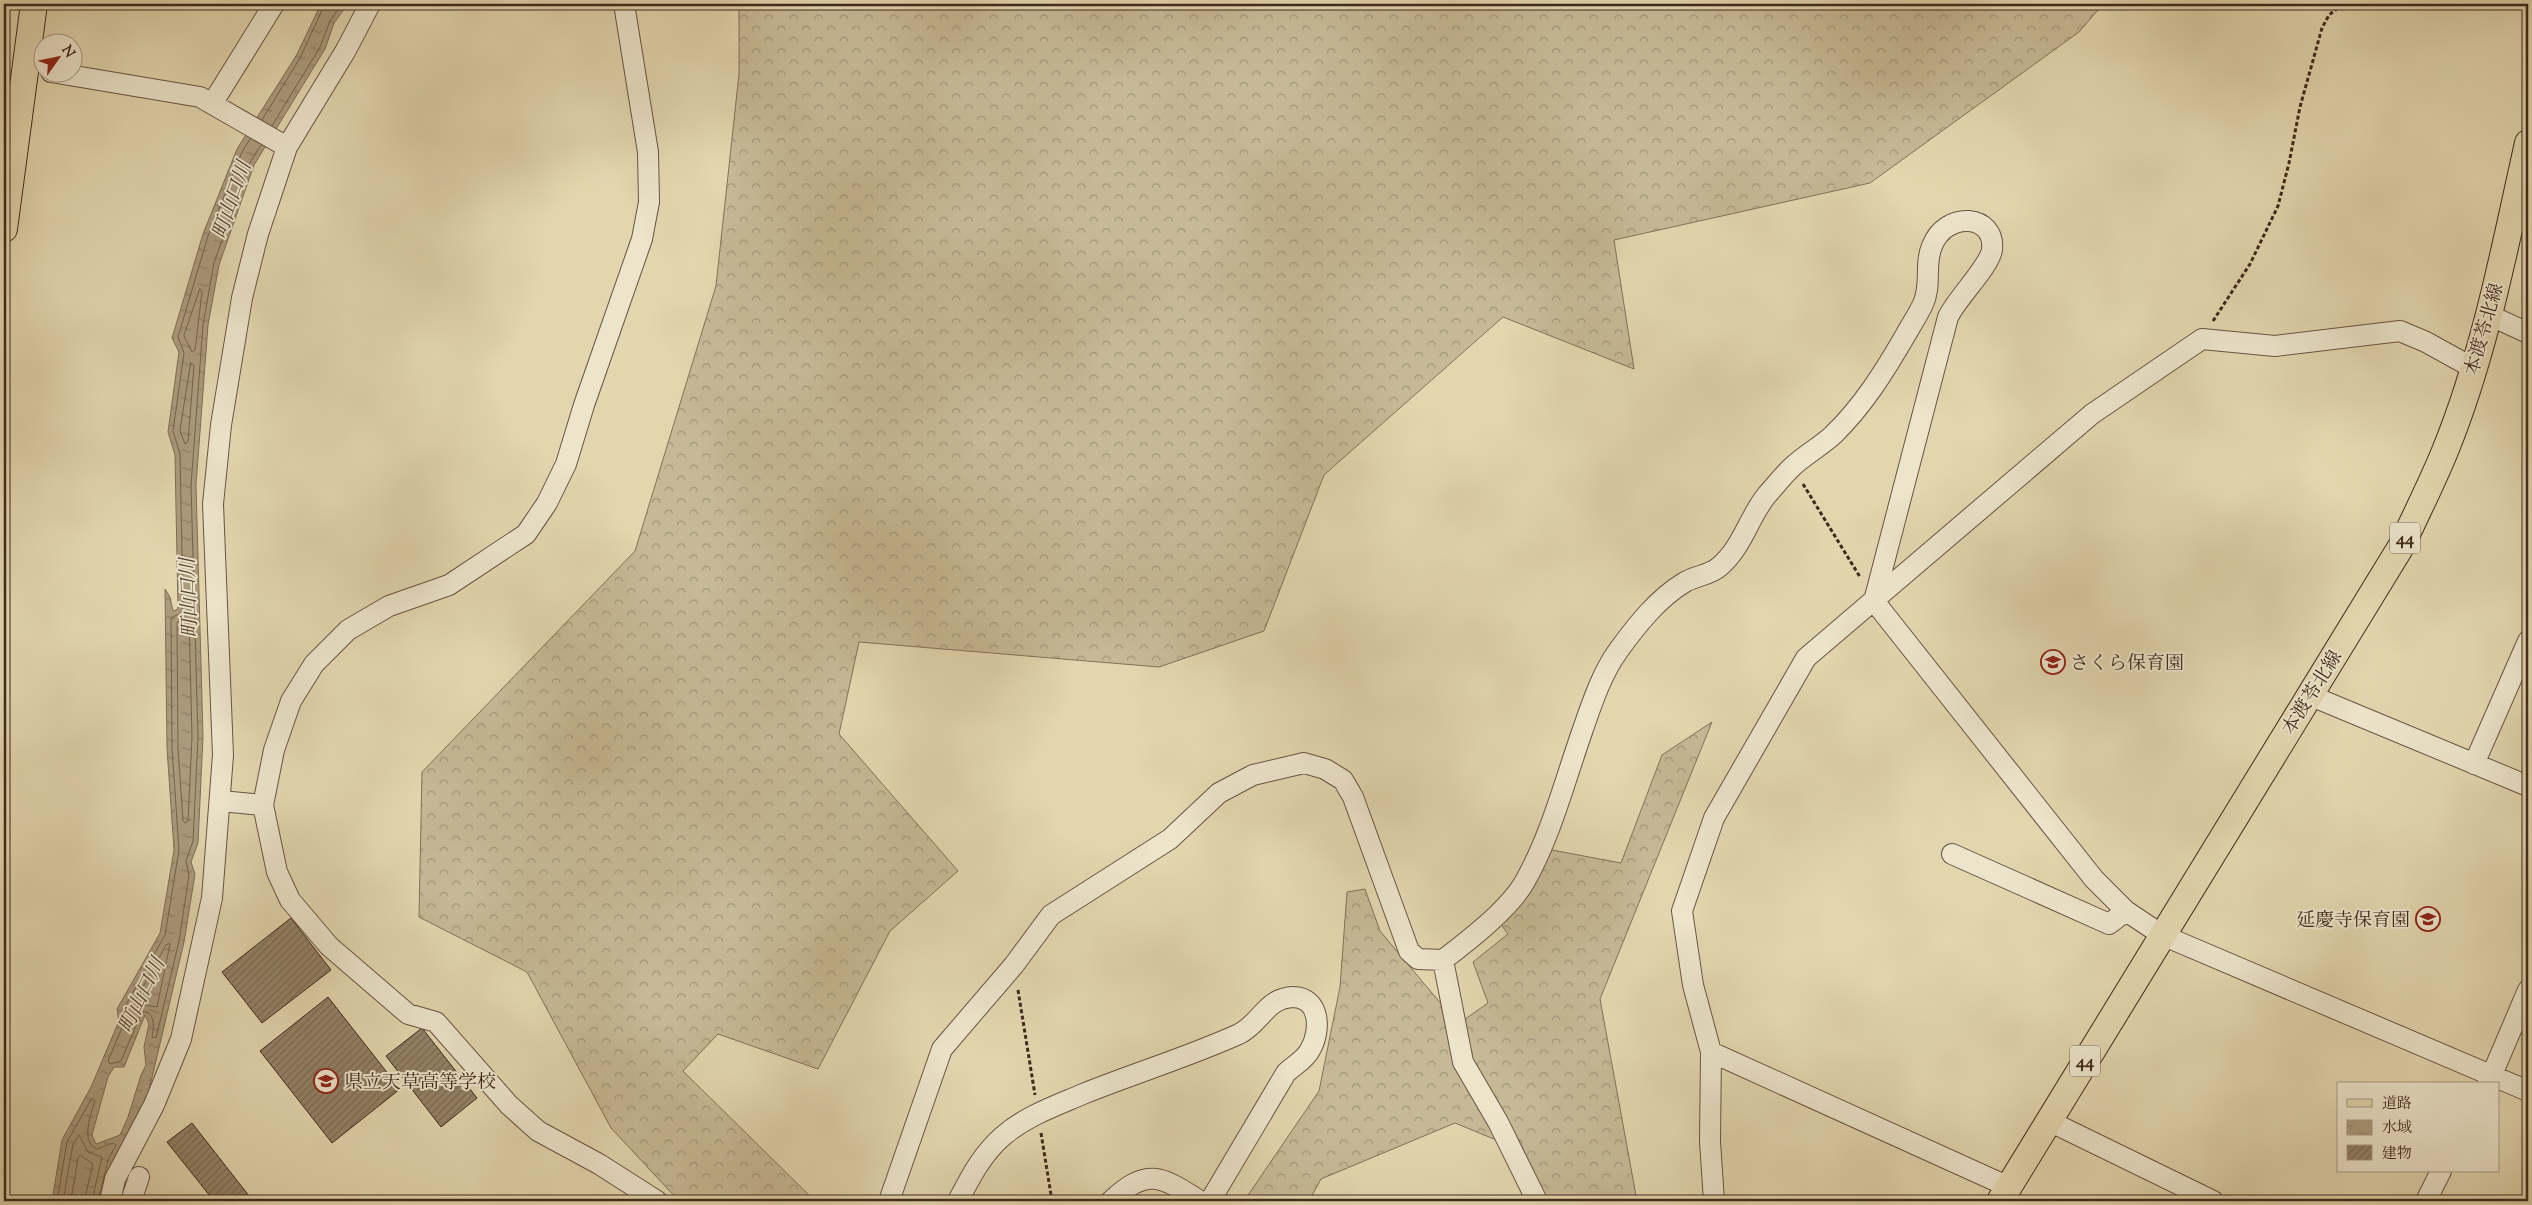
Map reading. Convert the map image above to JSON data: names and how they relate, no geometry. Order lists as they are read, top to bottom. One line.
{"streets":{"main road":["本渡苓北線","44"]},"water":["町山口川"],"places":{"school or university":["さくら保育園","延慶寺保育園","県立天草高等学校"]},"legend":["道路","水域","建物"],"north":"top right"}
